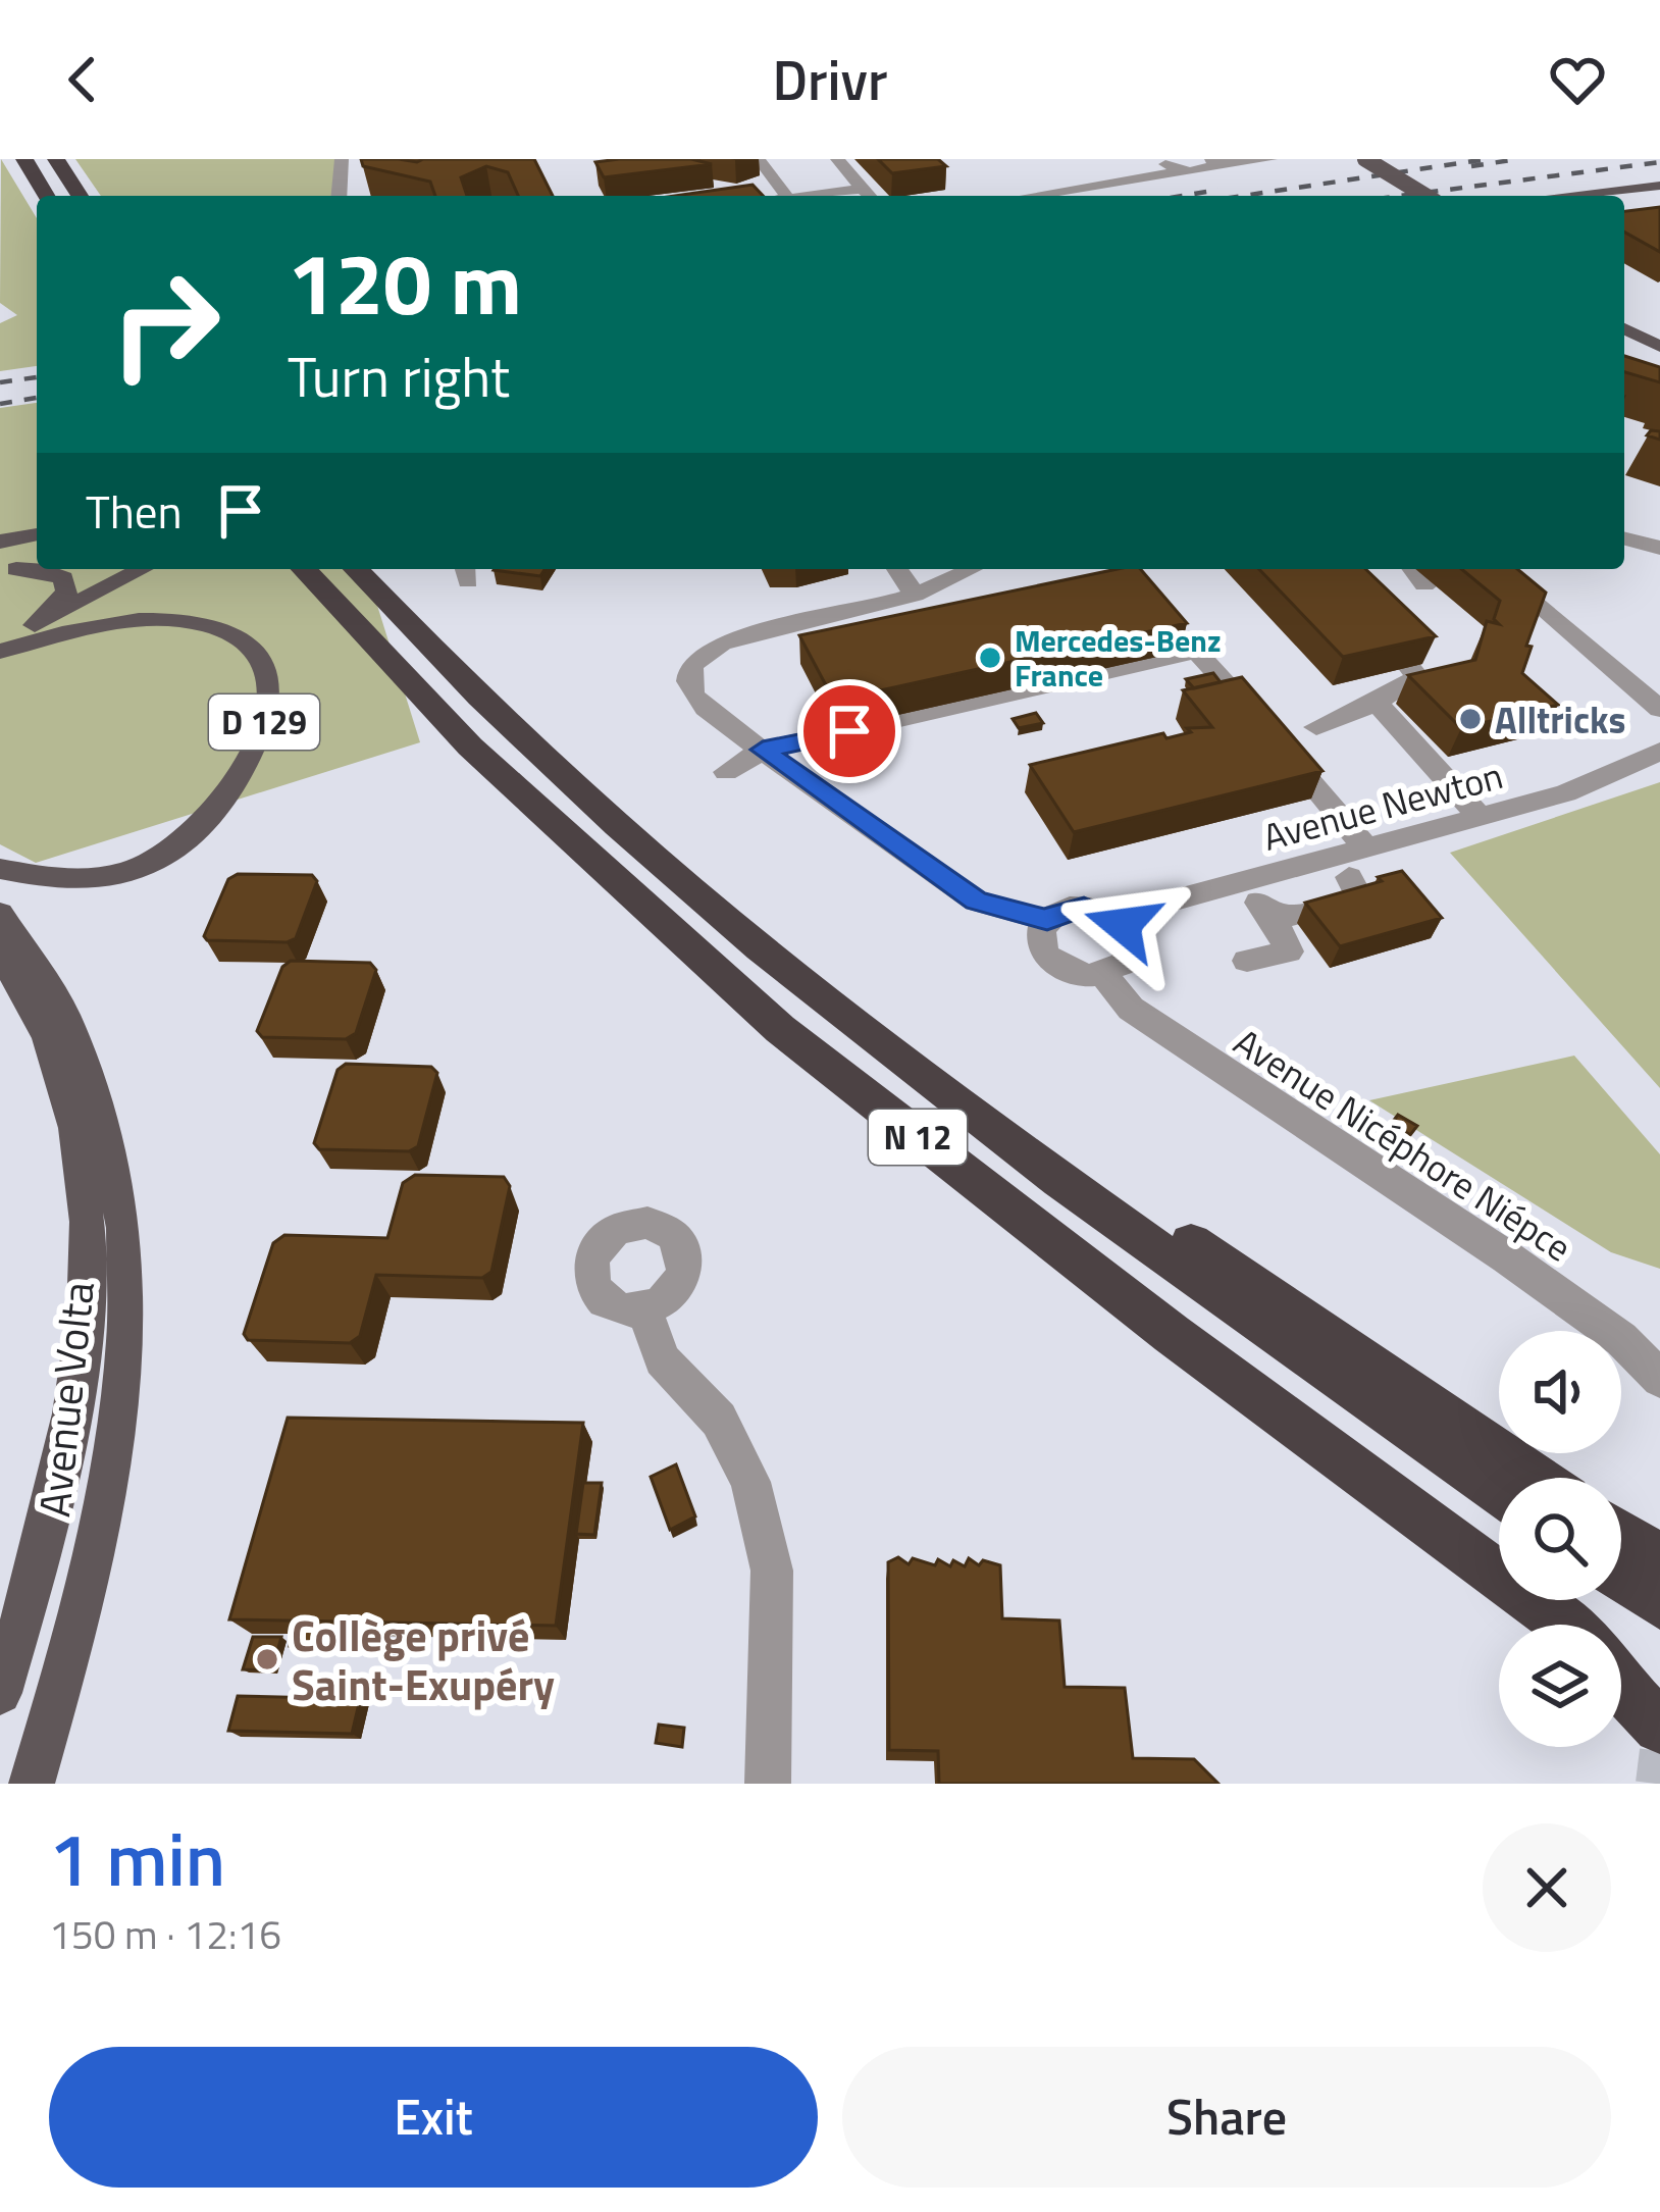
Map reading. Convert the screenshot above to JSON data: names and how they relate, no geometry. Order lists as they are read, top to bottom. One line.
{"streets":{"highway":["N 12"],"main road":["D 129","Avenue Volta"],"street":["Avenue Newton","Avenue Nicéphore Niépce"]},"crossings":[["Avenue Newton","Avenue Nicéphore Niépce"]],"places":["Mercedes-Benz France","Alltricks","Collège privé Saint-Exupéry"],"page":{"header":"Drivr","turn":["120 m","Turn right"],"then":"Then","heading":["1 min","150 m · 12:16"],"buttons":["Exit","Share"]}}
